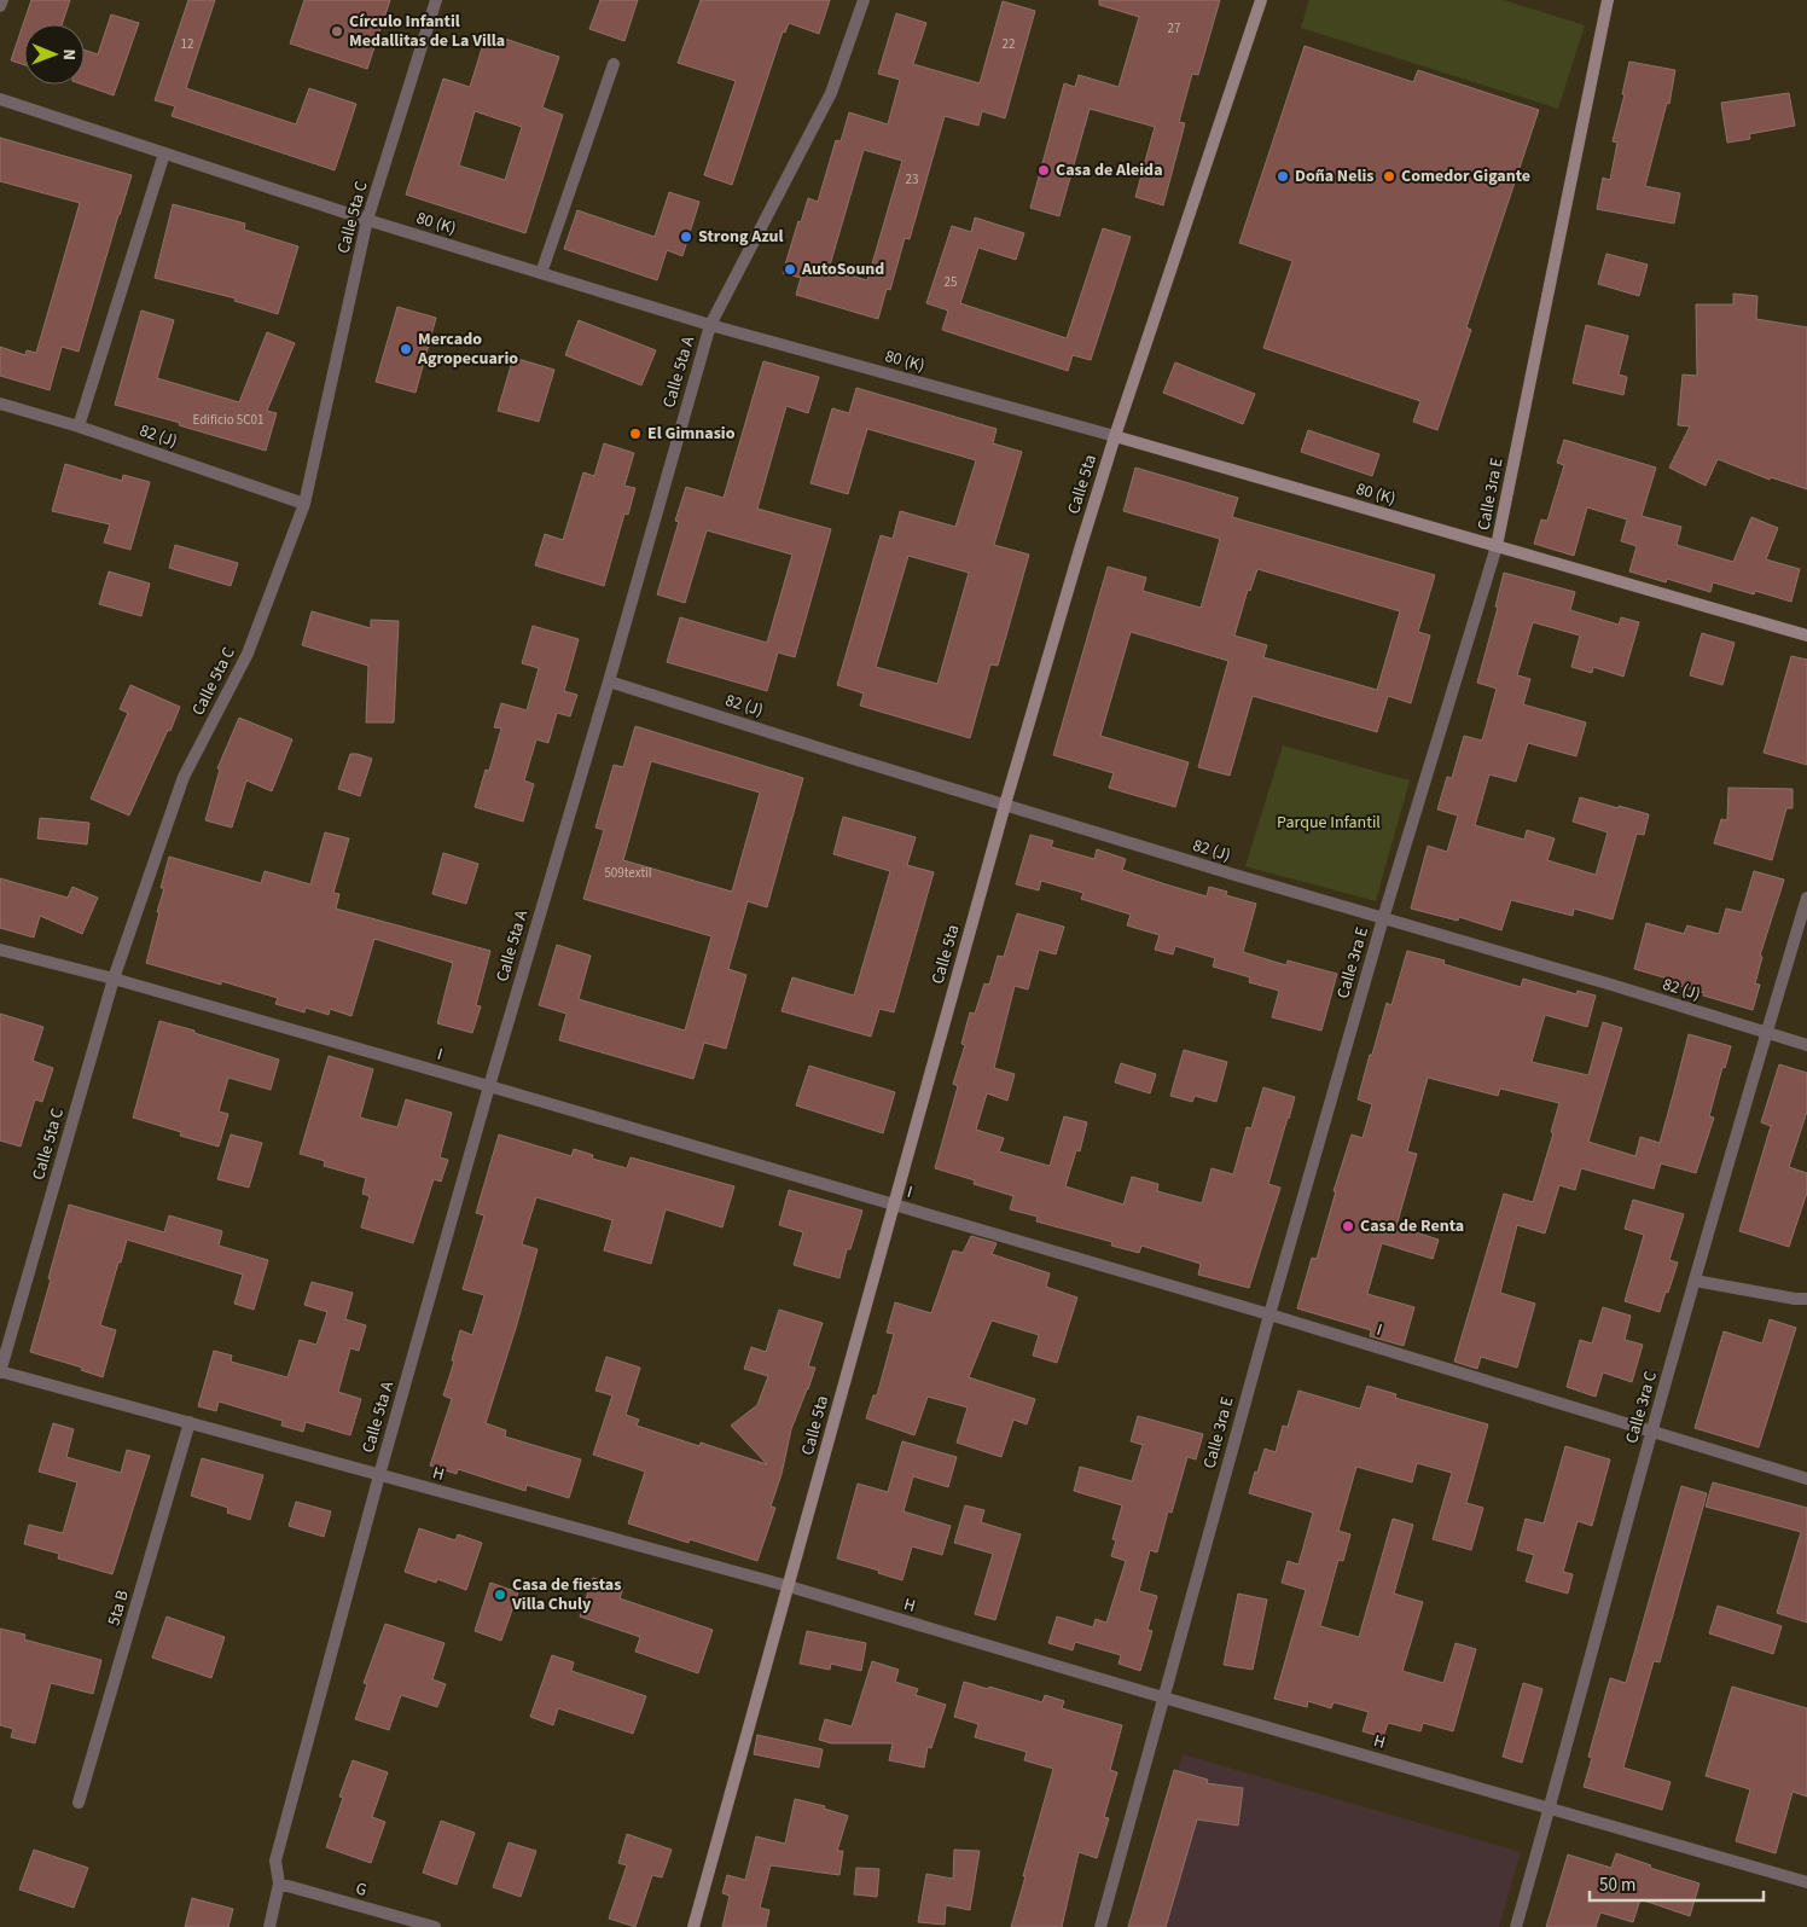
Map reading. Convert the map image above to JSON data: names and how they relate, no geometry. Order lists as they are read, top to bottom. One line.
{"streets":{"street":["Calle 5ta C","80 (K)","Calle 5ta A","82 (J)","Calle 5ta","Calle 3ra E","I","Calle 3ra C","H","5ta B","G"]},"crossings":[["Calle 5ta C","80 (K)"],["Calle 5ta C","82 (J)"],["Calle 5ta C","I"],["Calle 5ta C","H"],["80 (K)","Calle 5ta A"],["80 (K)","Calle 5ta"],["80 (K)","Calle 3ra E"],["Calle 5ta A","82 (J)"],["Calle 5ta A","I"],["Calle 5ta A","H"],["Calle 5ta A","G"],["82 (J)","Calle 5ta"],["82 (J)","Calle 3ra E"],["82 (J)","Calle 3ra C"],["Calle 5ta","I"],["Calle 5ta","H"],["Calle 3ra E","I"],["Calle 3ra E","H"],["I","Calle 3ra C"],["Calle 3ra C","H"],["H","5ta B"]],"parks":["Parque Infantil"],"places":["Círculo Infantil Medallitas de La Villa","Casa de Aleida","Doña Nelis","Comedor Gigante","Strong Azul","AutoSound","Mercado Agropecuario","El Gimnasio","Casa de Renta","Casa de fiestas Villa Chuly"],"house_numbers":["27","12","22","23","25","Edificio 5C01","509textil"],"scale_bar":"50 m","north":"right"}
